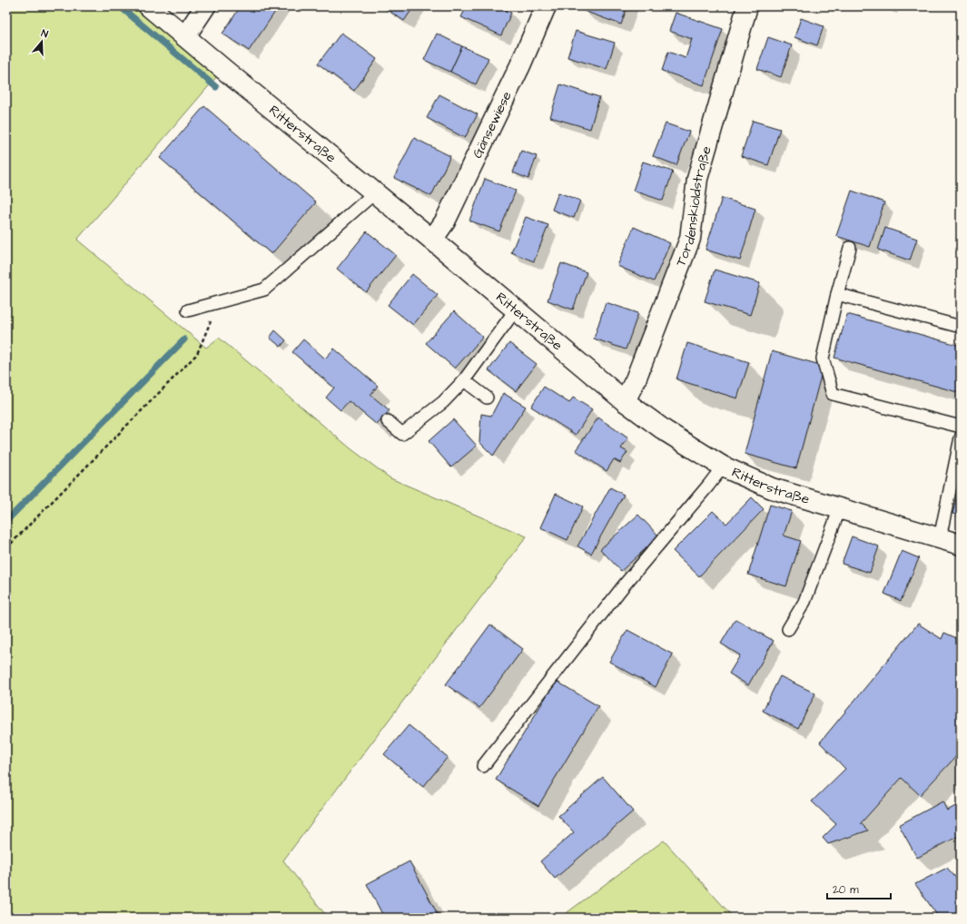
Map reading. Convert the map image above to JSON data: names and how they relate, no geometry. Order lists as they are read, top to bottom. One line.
{"streets":{"street":["Gänsewiese","Ritterstraße","Tordenskioldstraße"]},"crossings":[["Gänsewiese","Ritterstraße"],["Ritterstraße","Tordenskioldstraße"]],"scale_bar":"20 m","north":"top"}
